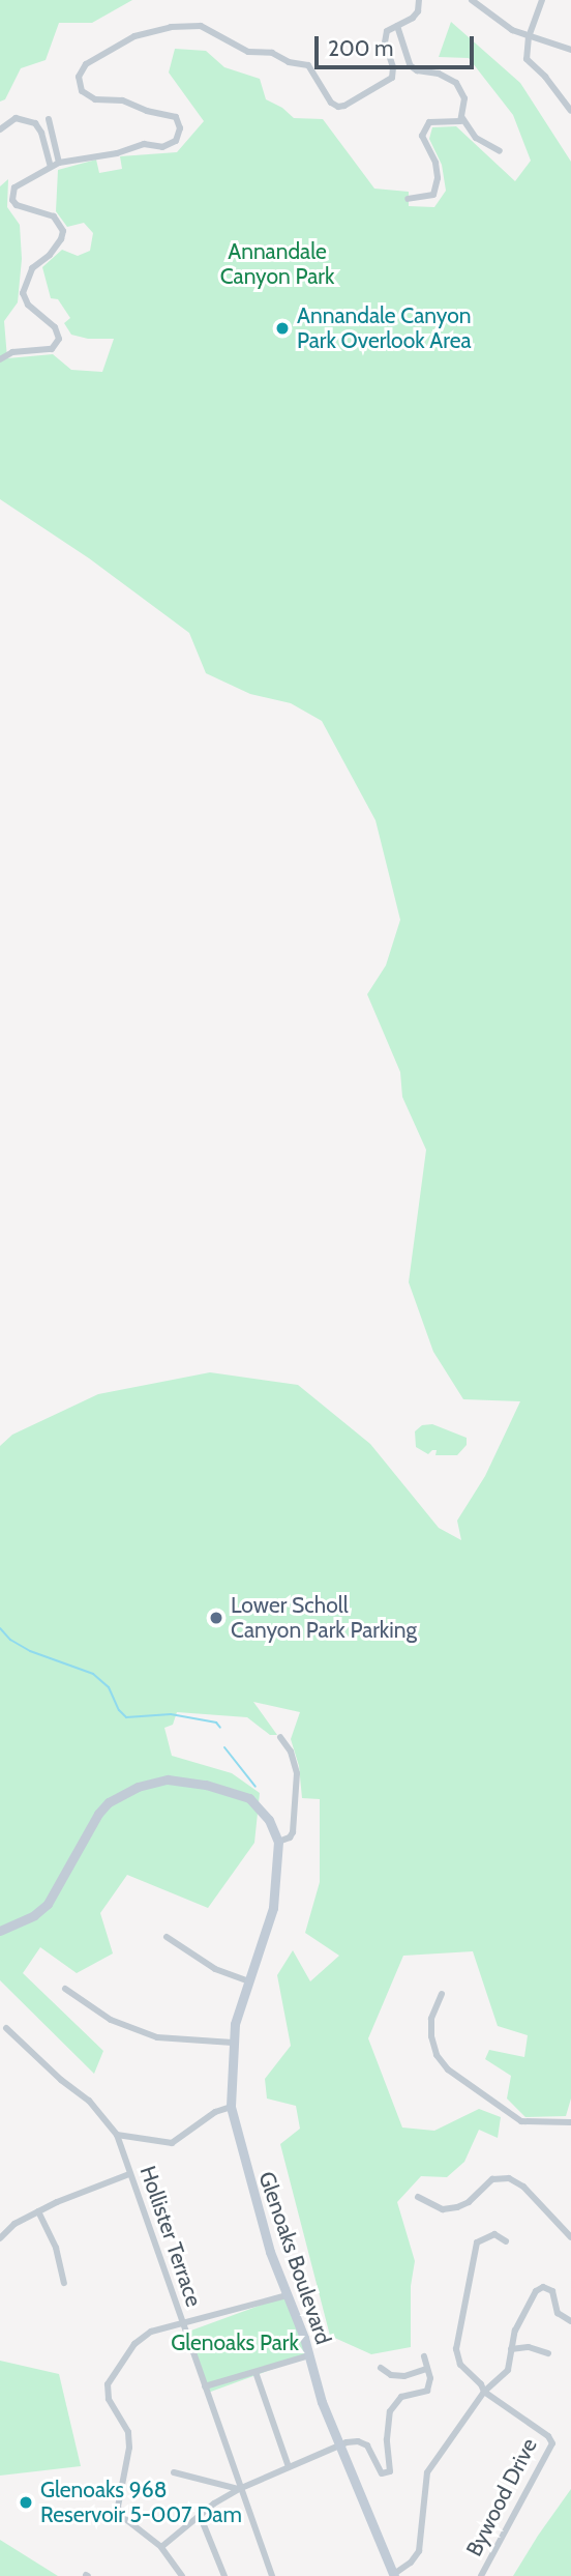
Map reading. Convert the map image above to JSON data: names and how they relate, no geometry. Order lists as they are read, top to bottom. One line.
{"streets":{"street":["Hollister Terrace","Glenoaks Boulevard","Bywood Drive"]},"parks":["Annandale Canyon Park","Glenoaks Park"],"places":["Annandale Canyon Park Overlook Area","Lower Scholl Canyon Park Parking","Glenoaks 968 Reservoir 5-007 Dam"],"scale_bar":"200 m"}
